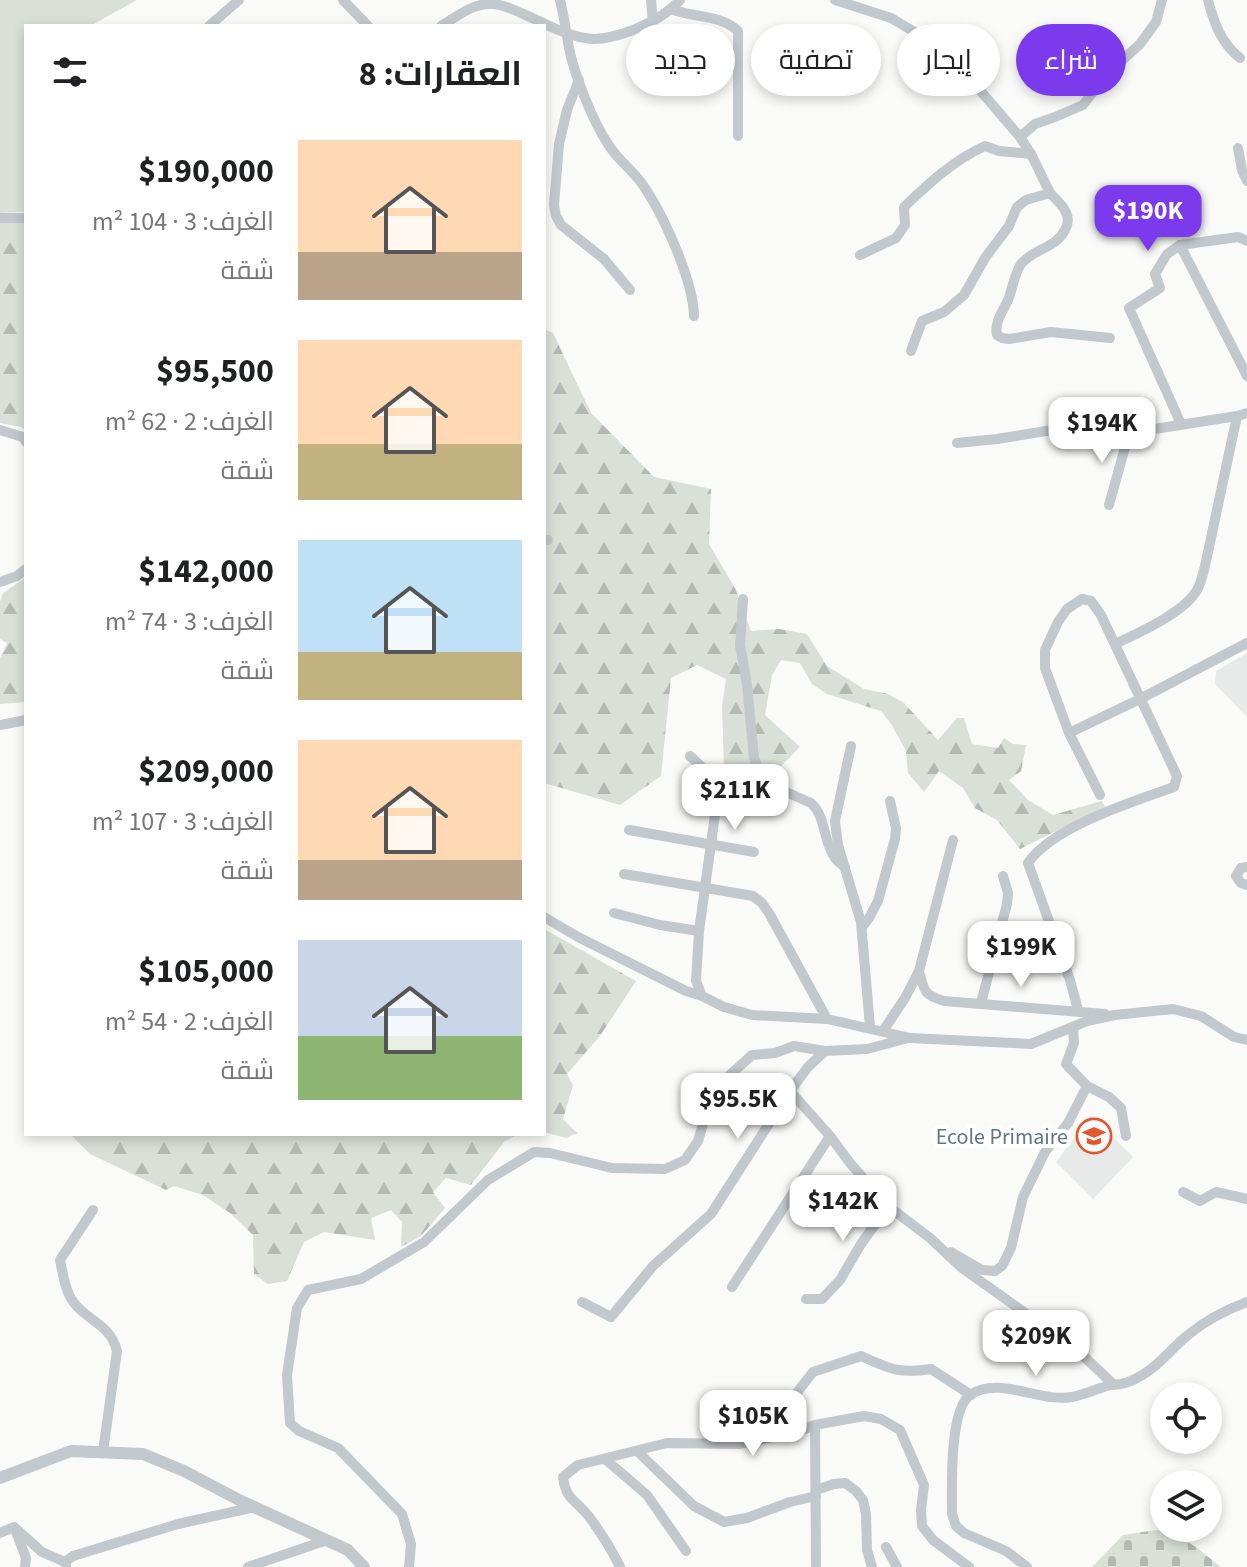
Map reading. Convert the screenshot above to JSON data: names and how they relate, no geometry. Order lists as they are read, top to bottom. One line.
{"places":{"school or university":["Ecole Primaire"]},"page":{"chip":["شراء","إيجار","تصفية","جديد"],"heading":"العقارات: 8","list":[{"name":"$190,000","note":"الغرف: 3 · 104 m² · شقة"},{"name":"$95,500","note":"الغرف: 2 · 62 m² · شقة"},{"name":"$142,000","note":"الغرف: 3 · 74 m² · شقة"},{"name":"$209,000","note":"الغرف: 3 · 107 m² · شقة"},{"name":"$105,000","note":"الغرف: 2 · 54 m² · شقة"}],"price":["$190K","$194K","$211K","$199K","$95.5K","$142K","$209K","$105K"]}}
